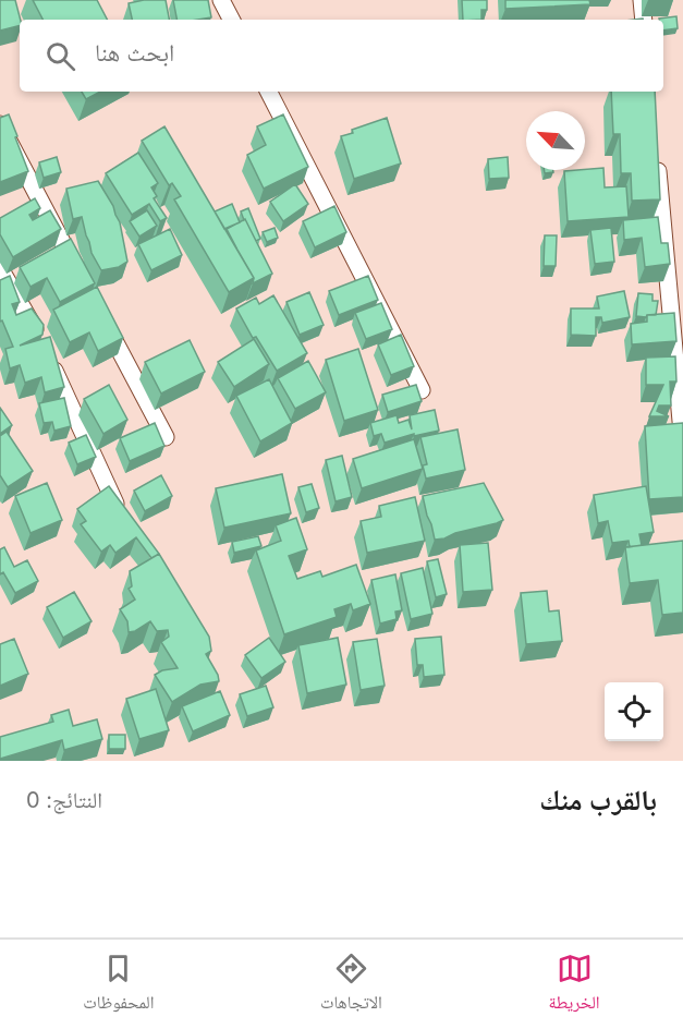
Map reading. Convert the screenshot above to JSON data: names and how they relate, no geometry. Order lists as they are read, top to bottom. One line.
{"north":"top left","page":{"search":"ابحث هنا","heading":["بالقرب منك","النتائج: 0"],"nav":["الخريطة","الاتجاهات","المحفوظات"]}}
